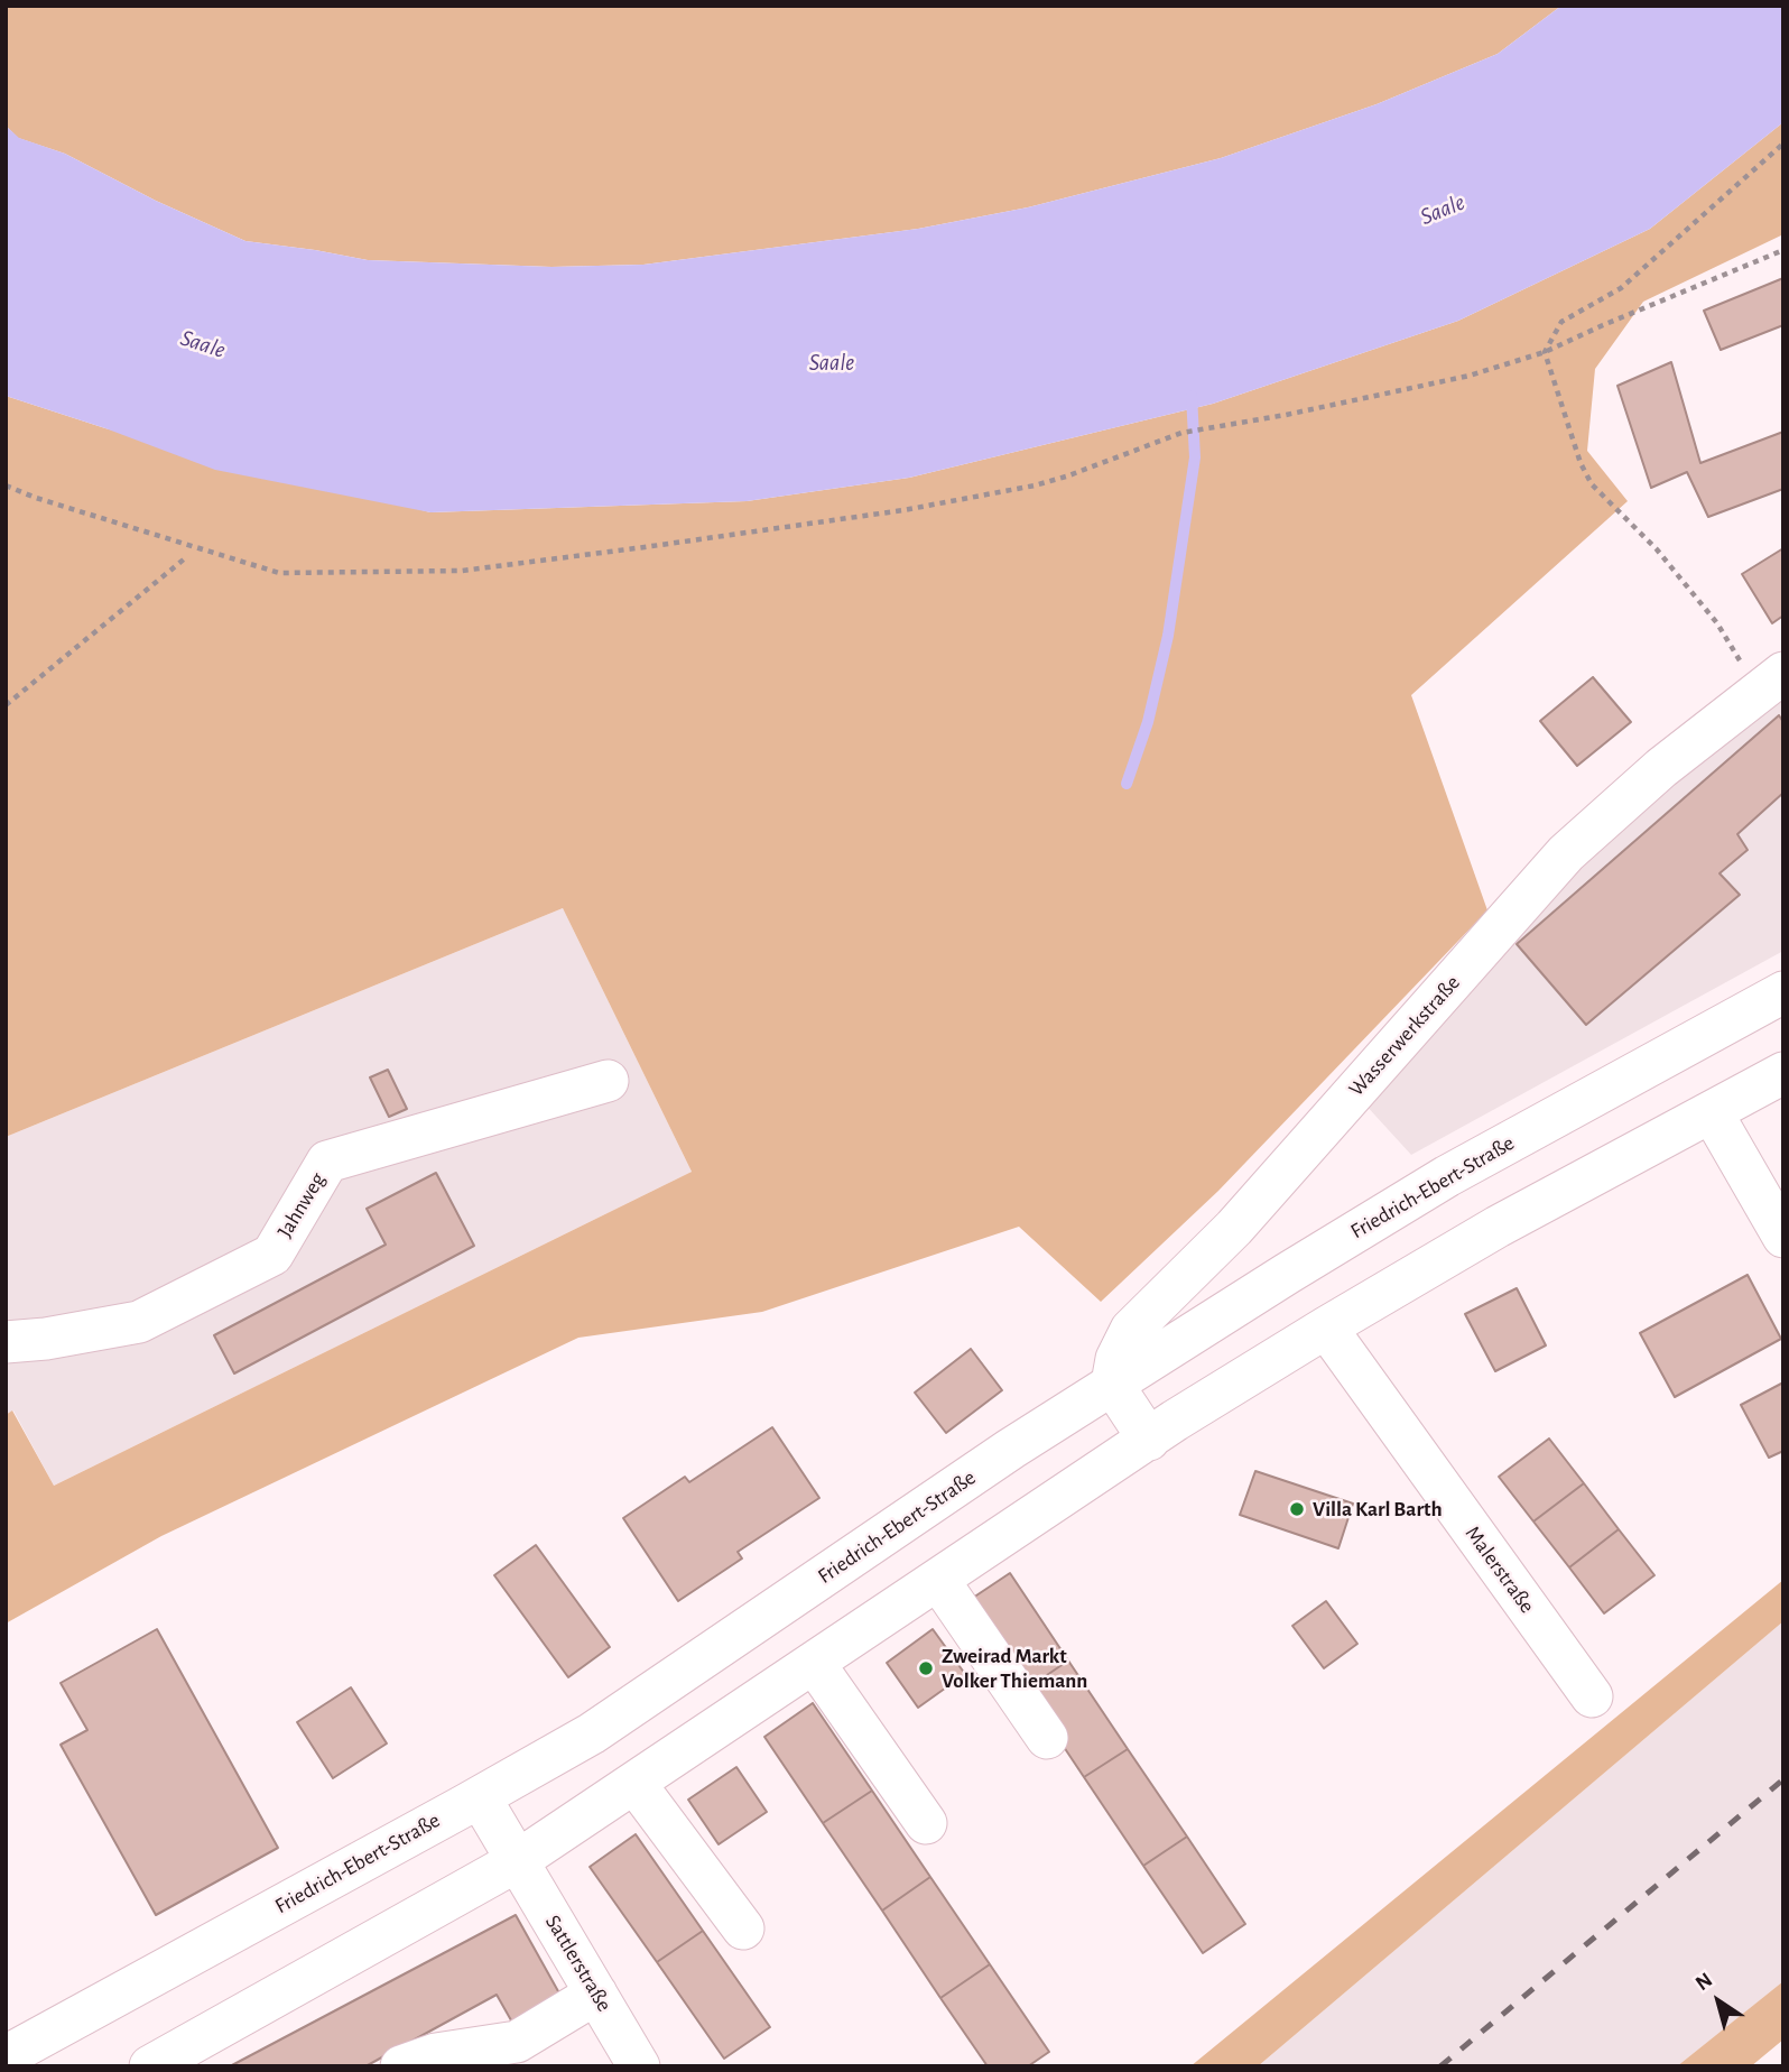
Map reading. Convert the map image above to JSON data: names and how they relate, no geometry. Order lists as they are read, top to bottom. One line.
{"streets":{"street":["Wasserwerkstraße","Friedrich-Ebert-Straße","Jahnweg","Malerstraße","Sattlerstraße"]},"crossings":[["Wasserwerkstraße","Friedrich-Ebert-Straße"],["Friedrich-Ebert-Straße","Sattlerstraße"]],"water":["Saale"],"places":["Villa Karl Barth","Zweirad Markt Volker Thiemann"],"north":"top left"}
